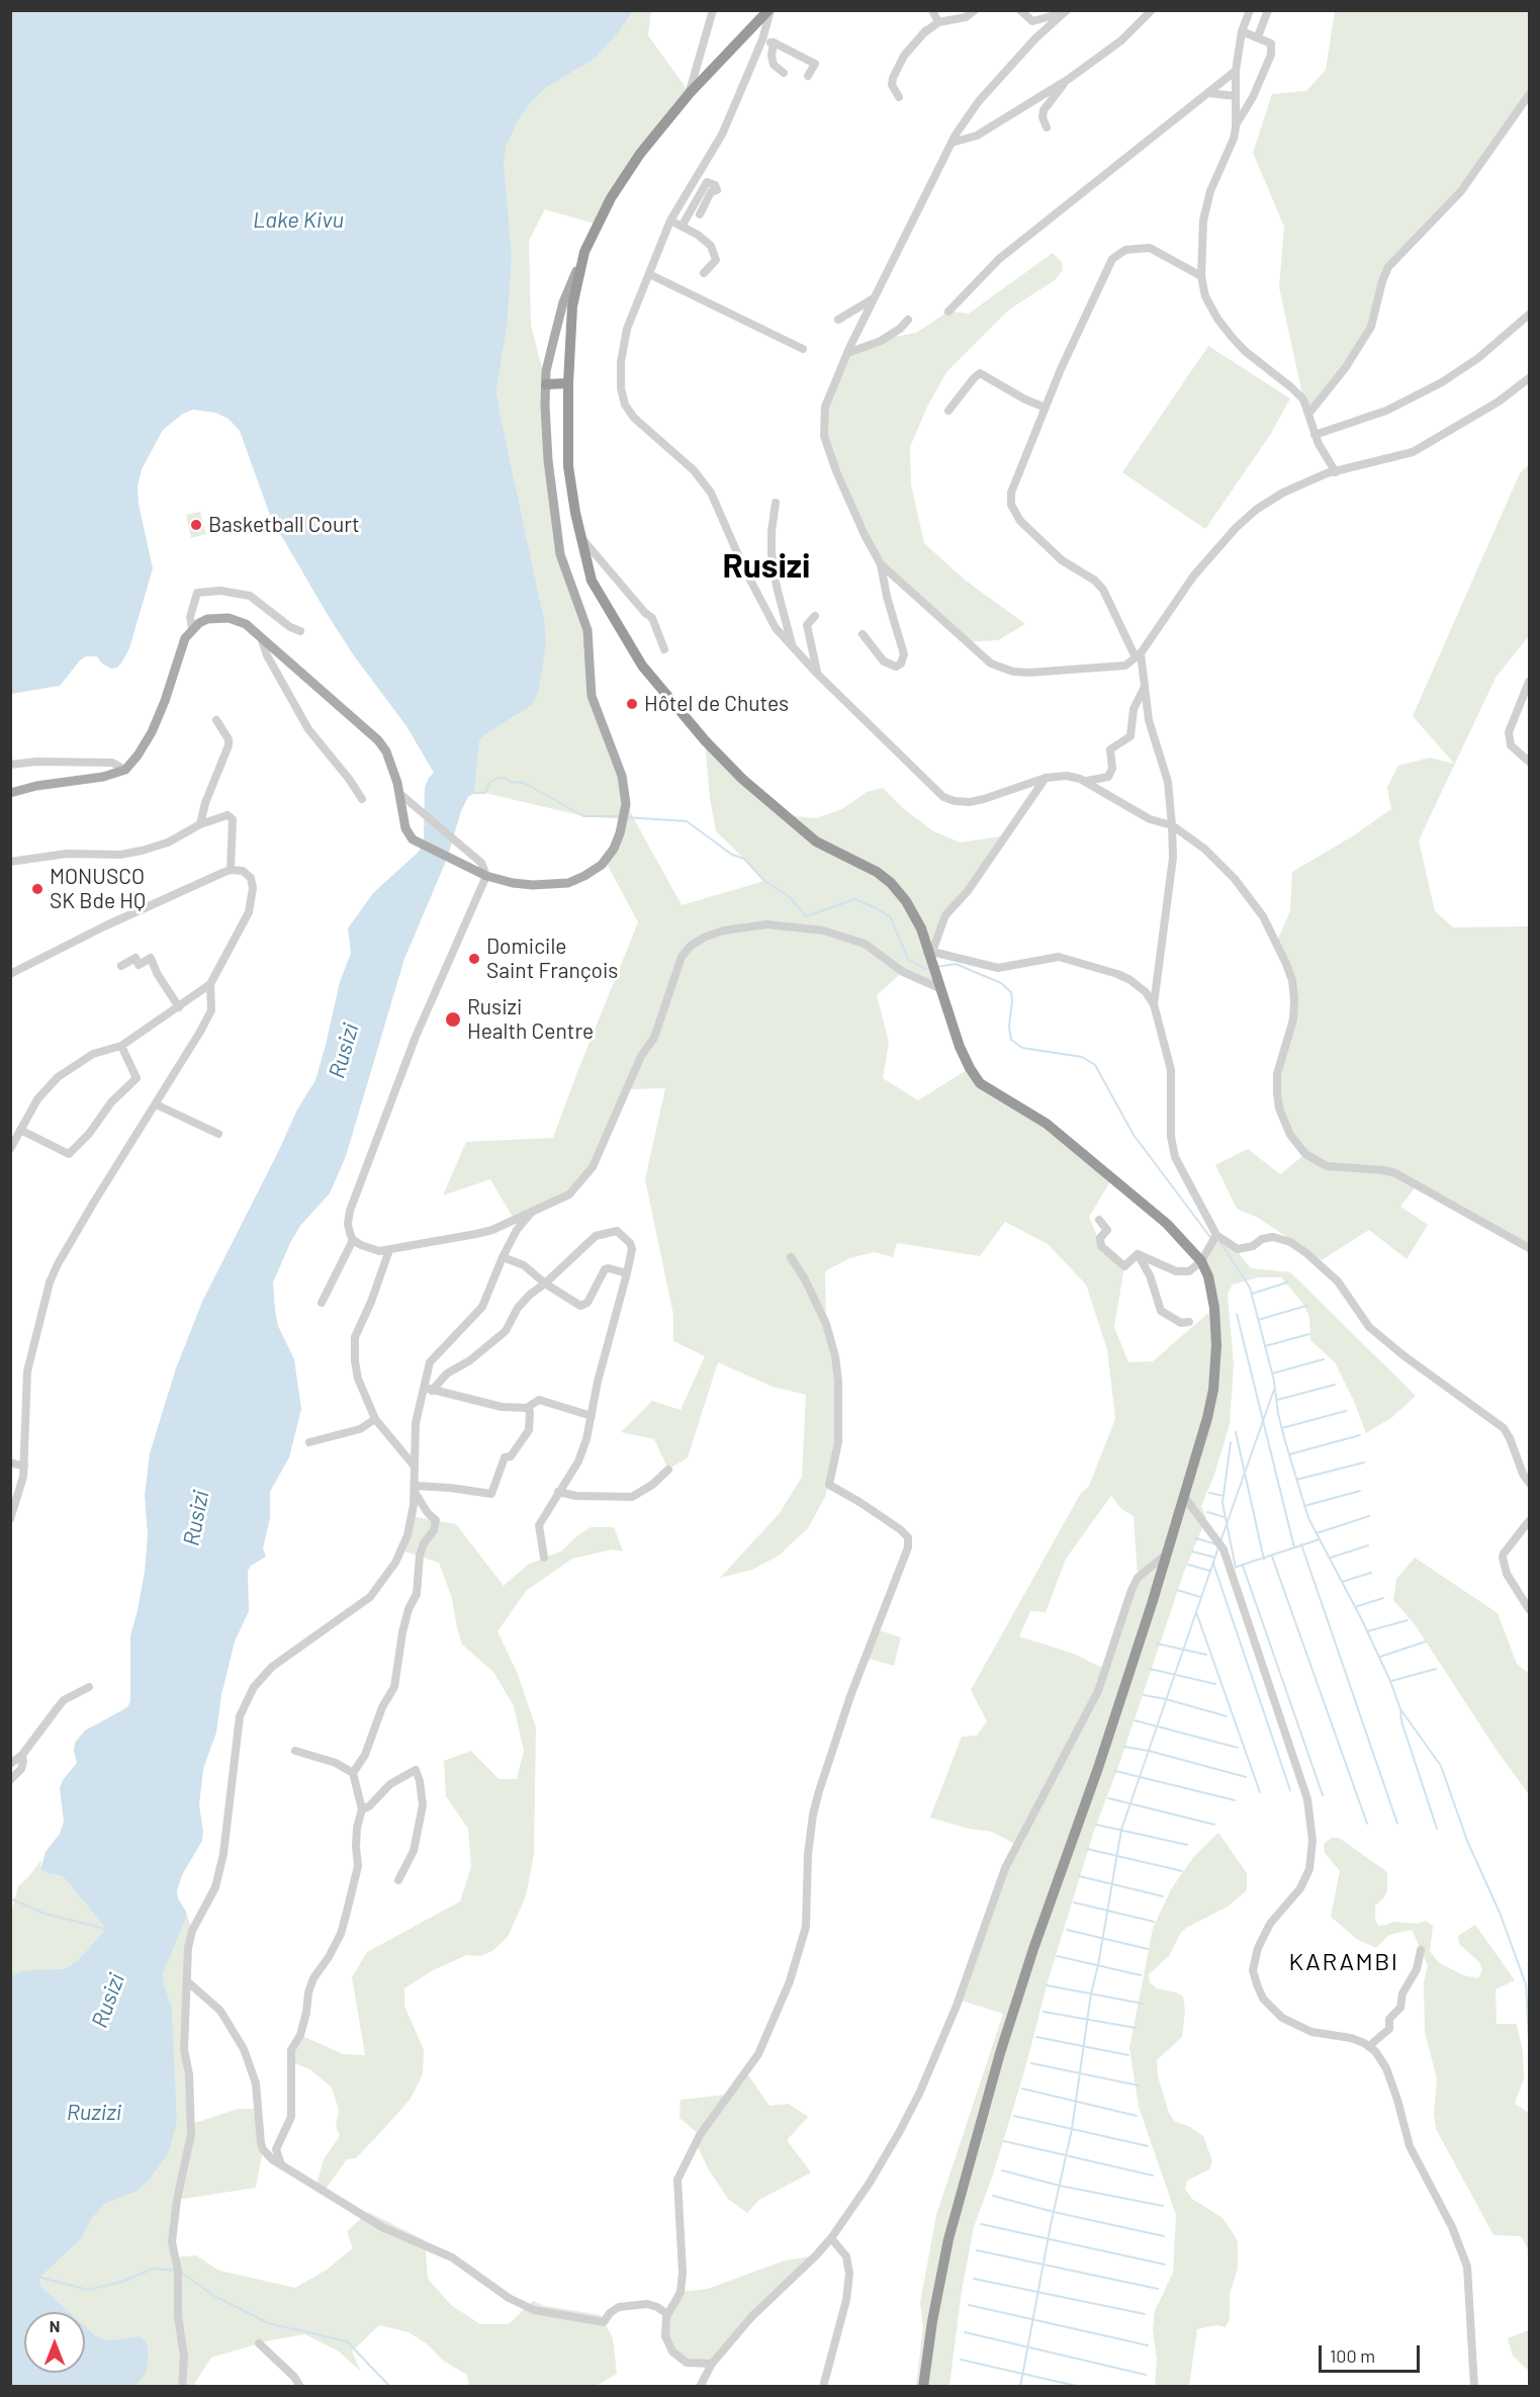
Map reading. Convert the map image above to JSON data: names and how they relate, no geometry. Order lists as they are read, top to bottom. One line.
{"districts":["Rusizi","KARAMBI"],"water":["Lake Kivu","Rusizi","Ruzizi"],"places":["Basketball Court","Hôtel de Chutes","MONUSCO SK Bde HQ","Domicile Saint François","Rusizi Health Centre"],"scale_bar":"100 m","north":"top"}
